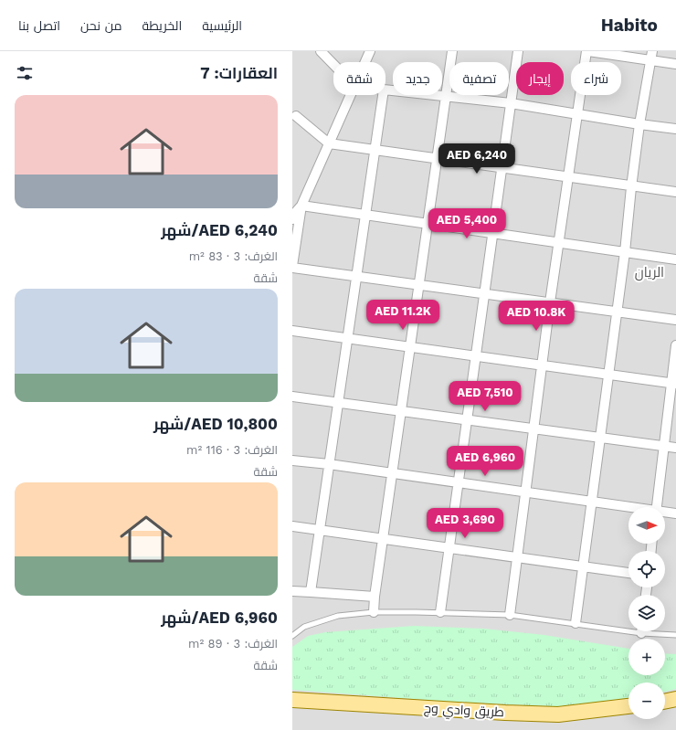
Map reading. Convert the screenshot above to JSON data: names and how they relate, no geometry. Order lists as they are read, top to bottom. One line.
{"streets":{"main road":["طريق وادي وج"]},"districts":["الريان"],"north":"right","page":{"header":"Habito","nav":["الرئيسية","الخريطة","من نحن","اتصل بنا"],"heading":"العقارات: 7","chip":["شراء","إيجار","تصفية","جديد","شقة"],"list":[{"name":"AED 6,240/شهر","note":"الغرف: 3 · 83 m² · شقة"},{"name":"AED 10,800/شهر","note":"الغرف: 3 · 116 m² · شقة"},{"name":"AED 6,960/شهر","note":"الغرف: 3 · 89 m² · شقة"}],"price":["AED 6,240","AED 5,400","AED 11.2K","AED 10.8K","AED 7,510","AED 6,960","AED 3,690"],"map_buttons":["+","−"]}}
